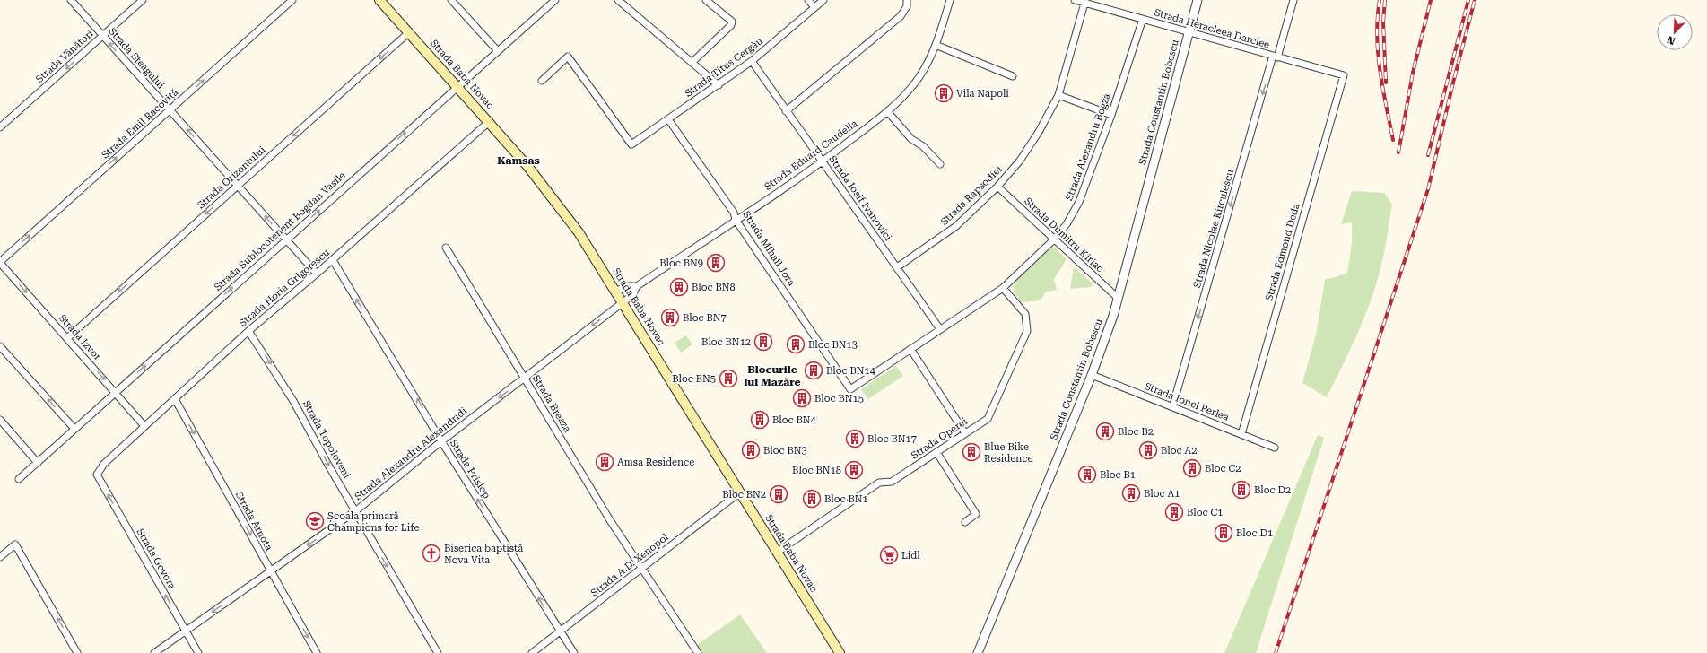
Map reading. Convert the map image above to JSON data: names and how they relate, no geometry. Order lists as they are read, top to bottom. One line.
{"streets":{"main road":["Strada Baba Novac"],"street":["Strada Heracleea Darclee","Strada Vânători","Strada Steagului","Strada Titus Cergău","Strada Constantin Bobescu","Strada Emil Racoviță","Strada Alexandru Bogza","Strada Eduard Caudella","Strada Orizontului","Strada Rapsodiei","Strada Iosif Ivanovici","Strada Nicolae Kirculescu","Strada Sublocotenent Bogdan Vasile","Strada Dumitru Kiriac","Strada Mihail Jora","Strada Edmond Deda","Strada Horia Grigorescu","Strada Izvor","Strada Ionel Perlea","Strada Breaza","Strada Operei","Strada Topoloveni","Strada Alexandru Alexandridi","Strada Prislop","Strada Arnota","Strada Govora","Strada A.D. Xenopol"]},"crossings":[["Strada Heracleea Darclee","Strada Constantin Bobescu"],["Strada Heracleea Darclee","Strada Alexandru Bogza"],["Strada Heracleea Darclee","Strada Rapsodiei"],["Strada Heracleea Darclee","Strada Nicolae Kirculescu"],["Strada Heracleea Darclee","Strada Edmond Deda"],["Strada Vânători","Strada Steagului"],["Strada Steagului","Strada Emil Racoviță"],["Strada Steagului","Strada Orizontului"],["Strada Steagului","Strada Sublocotenent Bogdan Vasile"],["Strada Steagului","Strada Horia Grigorescu"],["Strada Titus Cergău","Strada Iosif Ivanovici"],["Strada Titus Cergău","Strada Mihail Jora"],["Strada Baba Novac","Strada Eduard Caudella"],["Strada Baba Novac","Strada Orizontului"],["Strada Baba Novac","Strada Sublocotenent Bogdan Vasile"],["Strada Baba Novac","Strada Horia Grigorescu"],["Strada Baba Novac","Strada Operei"],["Strada Baba Novac","Strada Alexandru Alexandridi"],["Strada Baba Novac","Strada A.D. Xenopol"],["Strada Constantin Bobescu","Strada Dumitru Kiriac"],["Strada Constantin Bobescu","Strada Ionel Perlea"],["Strada Emil Racoviță","Strada Izvor"],["Strada Alexandru Bogza","Strada Iosif Ivanovici"],["Strada Alexandru Bogza","Strada Dumitru Kiriac"],["Strada Alexandru Bogza","Strada Mihail Jora"],["Strada Alexandru Bogza","Strada Operei"],["Strada Eduard Caudella","Strada Iosif Ivanovici"],["Strada Eduard Caudella","Strada Mihail Jora"],["Strada Eduard Caudella","Strada Alexandru Alexandridi"],["Strada Orizontului","Strada Izvor"],["Strada Rapsodiei","Strada Iosif Ivanovici"],["Strada Rapsodiei","Strada Dumitru Kiriac"],["Strada Nicolae Kirculescu","Strada Ionel Perlea"],["Strada Sublocotenent Bogdan Vasile","Strada Izvor"],["Strada Edmond Deda","Strada Ionel Perlea"],["Strada Horia Grigorescu","Strada Izvor"],["Strada Horia Grigorescu","Strada Topoloveni"],["Strada Horia Grigorescu","Strada Prislop"],["Strada Horia Grigorescu","Strada Arnota"],["Strada Horia Grigorescu","Strada Govora"],["Strada Breaza","Strada Alexandru Alexandridi"],["Strada Breaza","Strada A.D. Xenopol"],["Strada Topoloveni","Strada Alexandru Alexandridi"],["Strada Alexandru Alexandridi","Strada Prislop"],["Strada Alexandru Alexandridi","Strada Arnota"],["Strada Alexandru Alexandridi","Strada Govora"],["Strada Prislop","Strada A.D. Xenopol"]],"one_way":["Strada Vânători","Strada Steagului","Strada Emil Racoviță","Strada Orizontului","Strada Nicolae Kirculescu","Strada Sublocotenent Bogdan Vasile","Strada Topoloveni","Strada Alexandru Alexandridi","Strada Prislop","Strada Arnota","Strada Govora"],"districts":["Kamsas","Blocurile lui Mazăre"],"places":{"building":["Vila Napoli","Bloc BN9","Bloc BN8","Bloc BN7","Bloc BN12","Bloc BN13","Bloc BN14","Bloc BN5","Bloc BN15","Bloc BN4","Bloc B2","Bloc BN17","Bloc BN3","Bloc A2","Blue Bike Residence","Amsa Residence","Bloc C2","Bloc BN18","Bloc B1","Bloc D2","Bloc A1","Bloc BN2","Bloc BN1","Bloc C1","Bloc D1"],"school or university":["Școala primară Champions for Life"],"church":["Biserica baptistă Nova Vita"],"supermarket":["Lidl"]},"north":"bottom left"}
